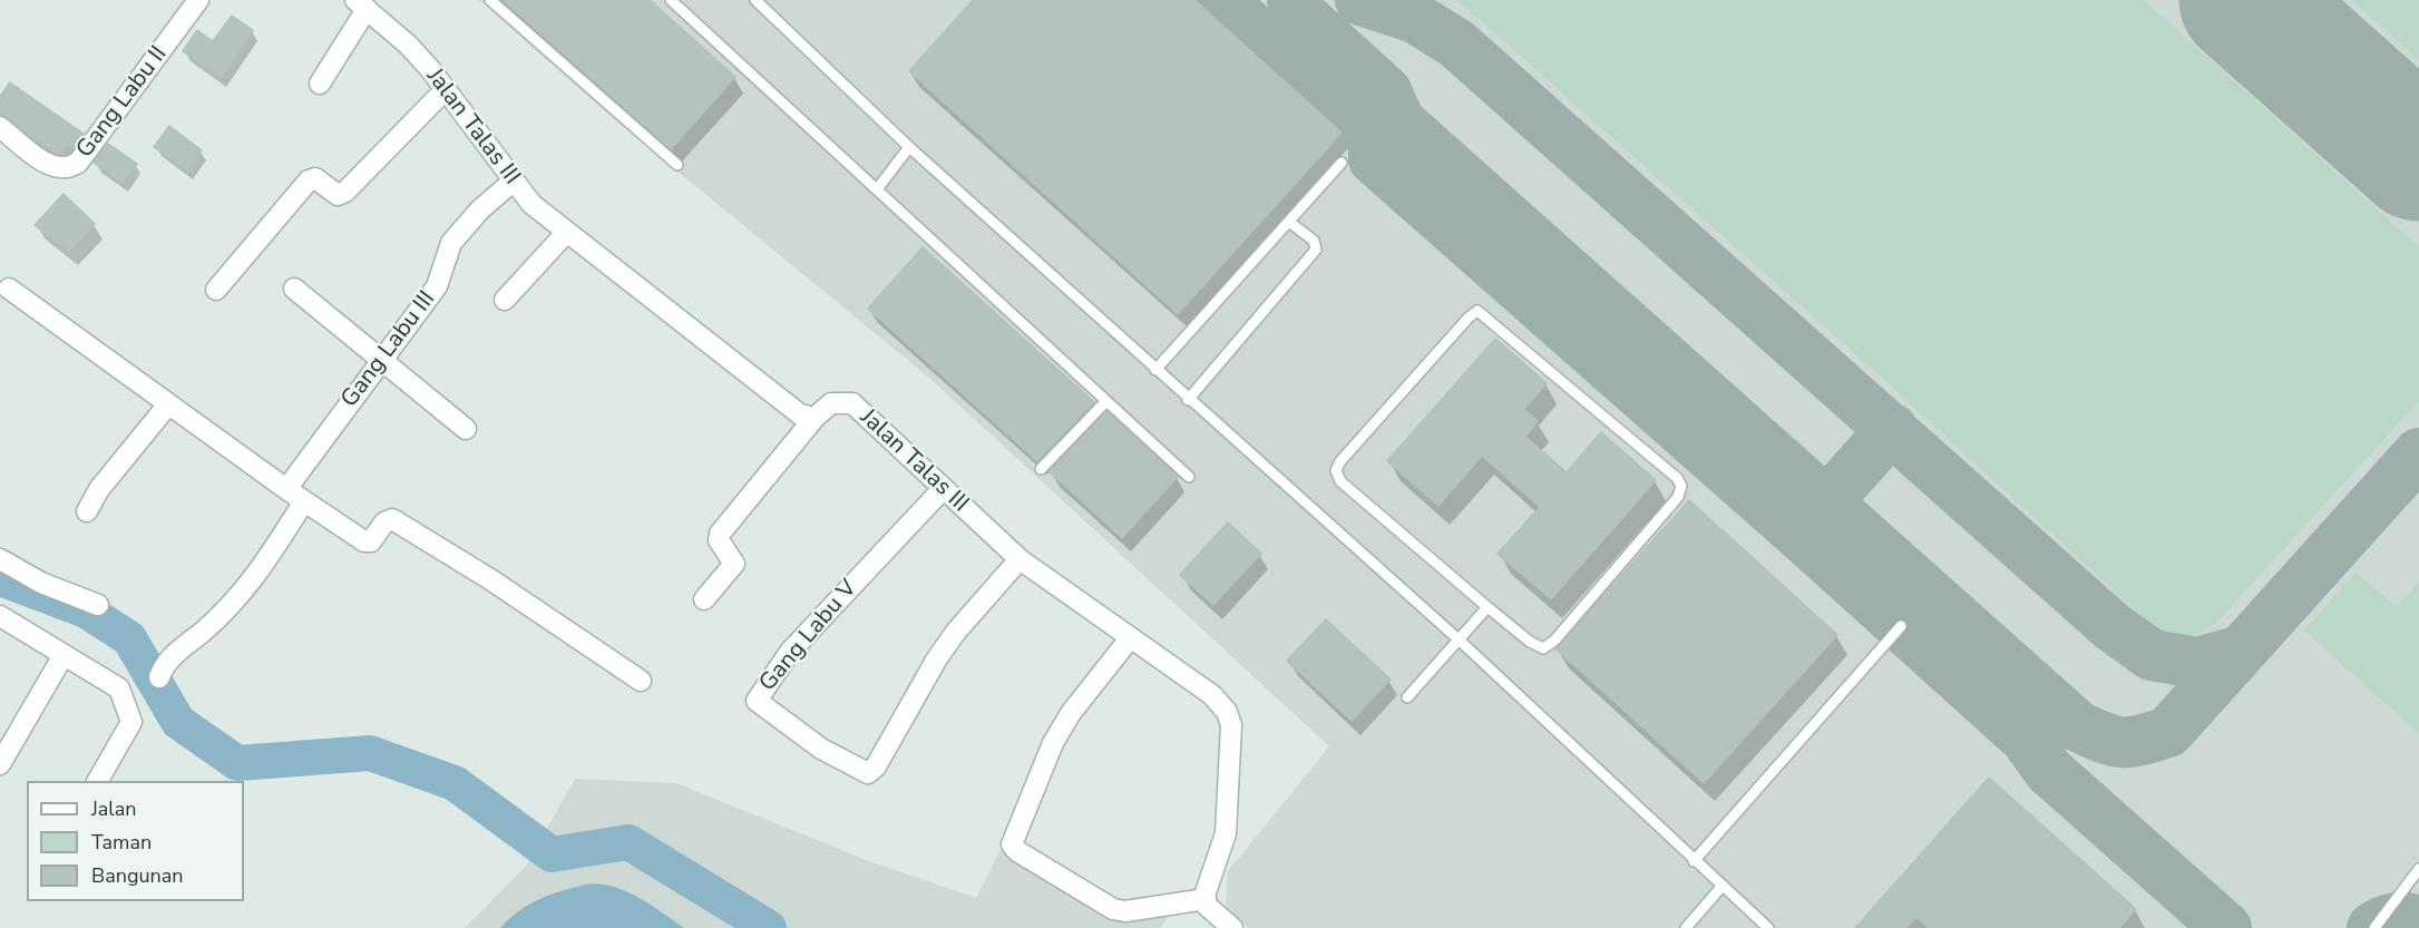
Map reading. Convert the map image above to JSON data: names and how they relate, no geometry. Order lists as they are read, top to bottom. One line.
{"streets":{"street":["Gang Labu II","Jalan Talas III","Gang Labu III","Gang Labu V"]},"crossings":[["Jalan Talas III","Gang Labu III"],["Jalan Talas III","Gang Labu V"]],"legend":["Jalan","Taman","Bangunan"]}
